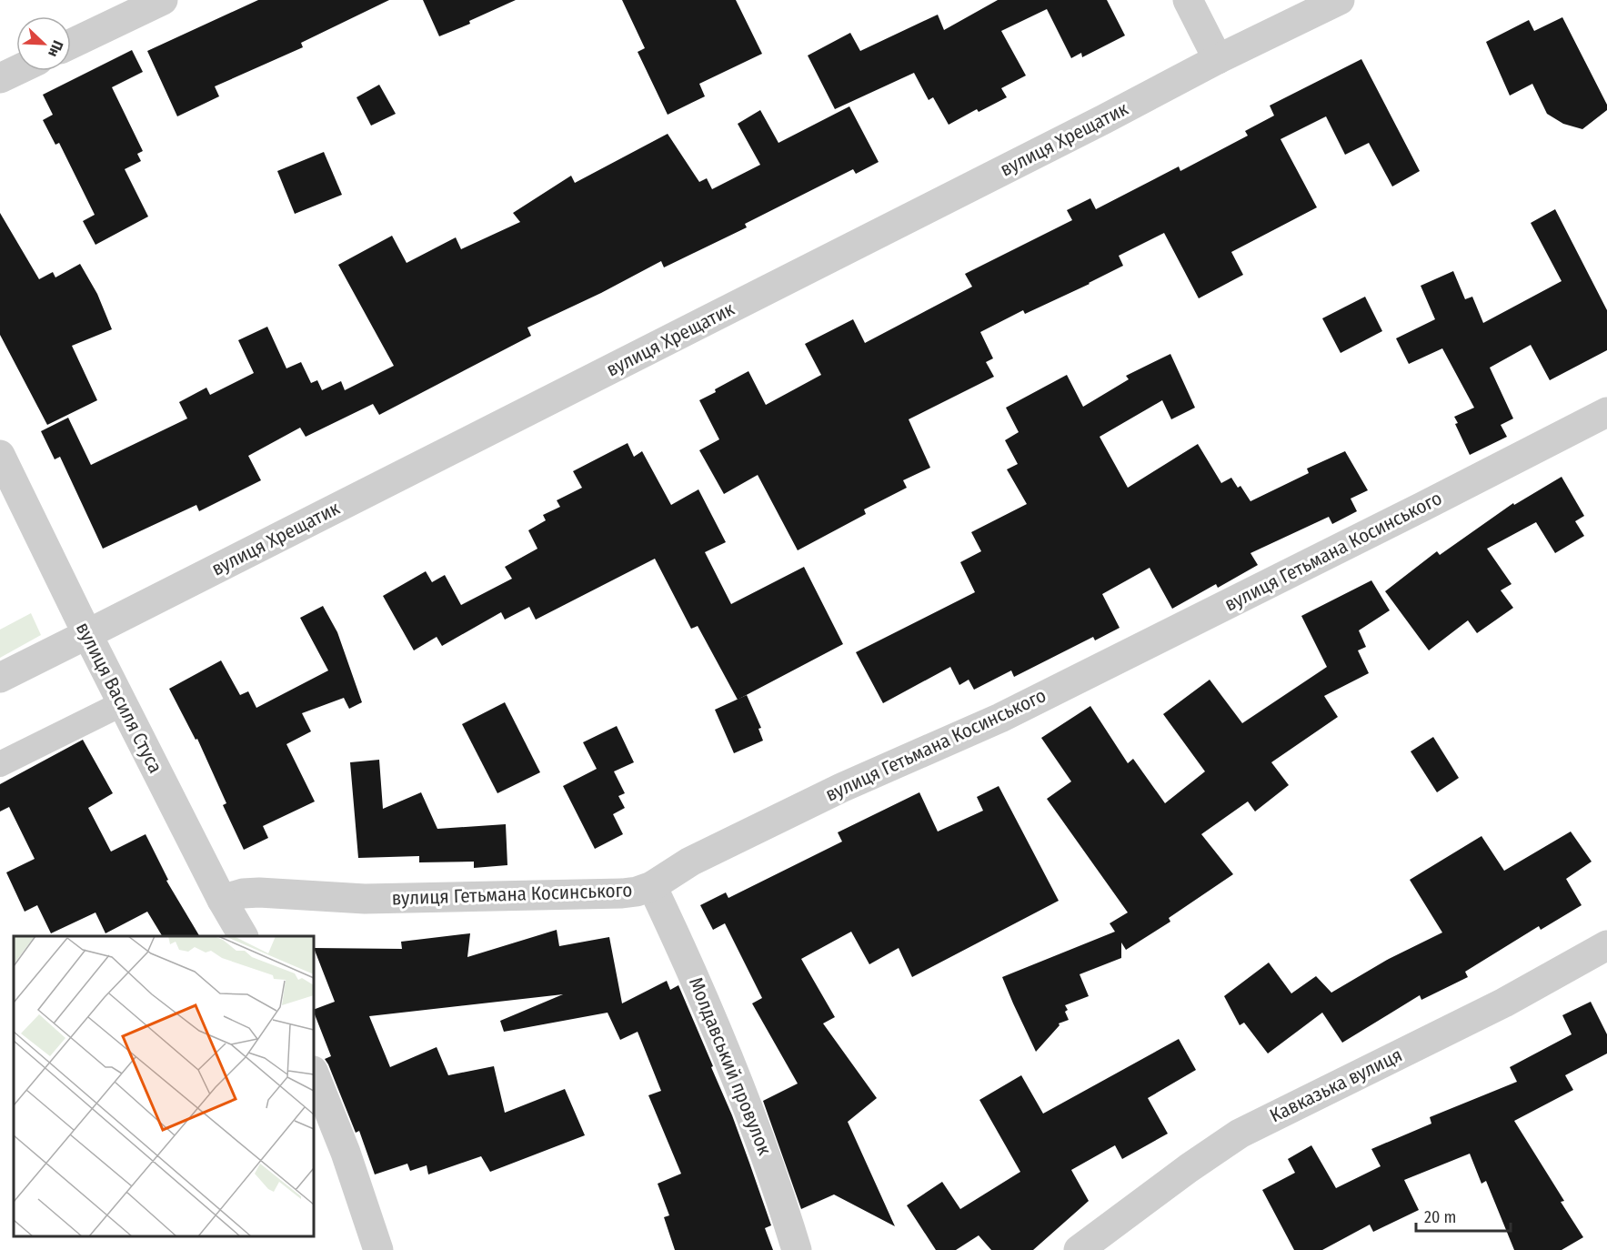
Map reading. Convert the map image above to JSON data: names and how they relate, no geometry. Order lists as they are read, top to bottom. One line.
{"streets":{"street":["вулиця Хрещатик","вулиця Гетьмана Косинського","вулиця Василя Стуса","Молдавський провулок","Кавказька вулиця"]},"crossings":[["вулиця Хрещатик","вулиця Василя Стуса"],["вулиця Гетьмана Косинського","вулиця Василя Стуса"],["вулиця Гетьмана Косинського","Молдавський провулок"]],"scale_bar":"20 m","north":"bottom right"}
